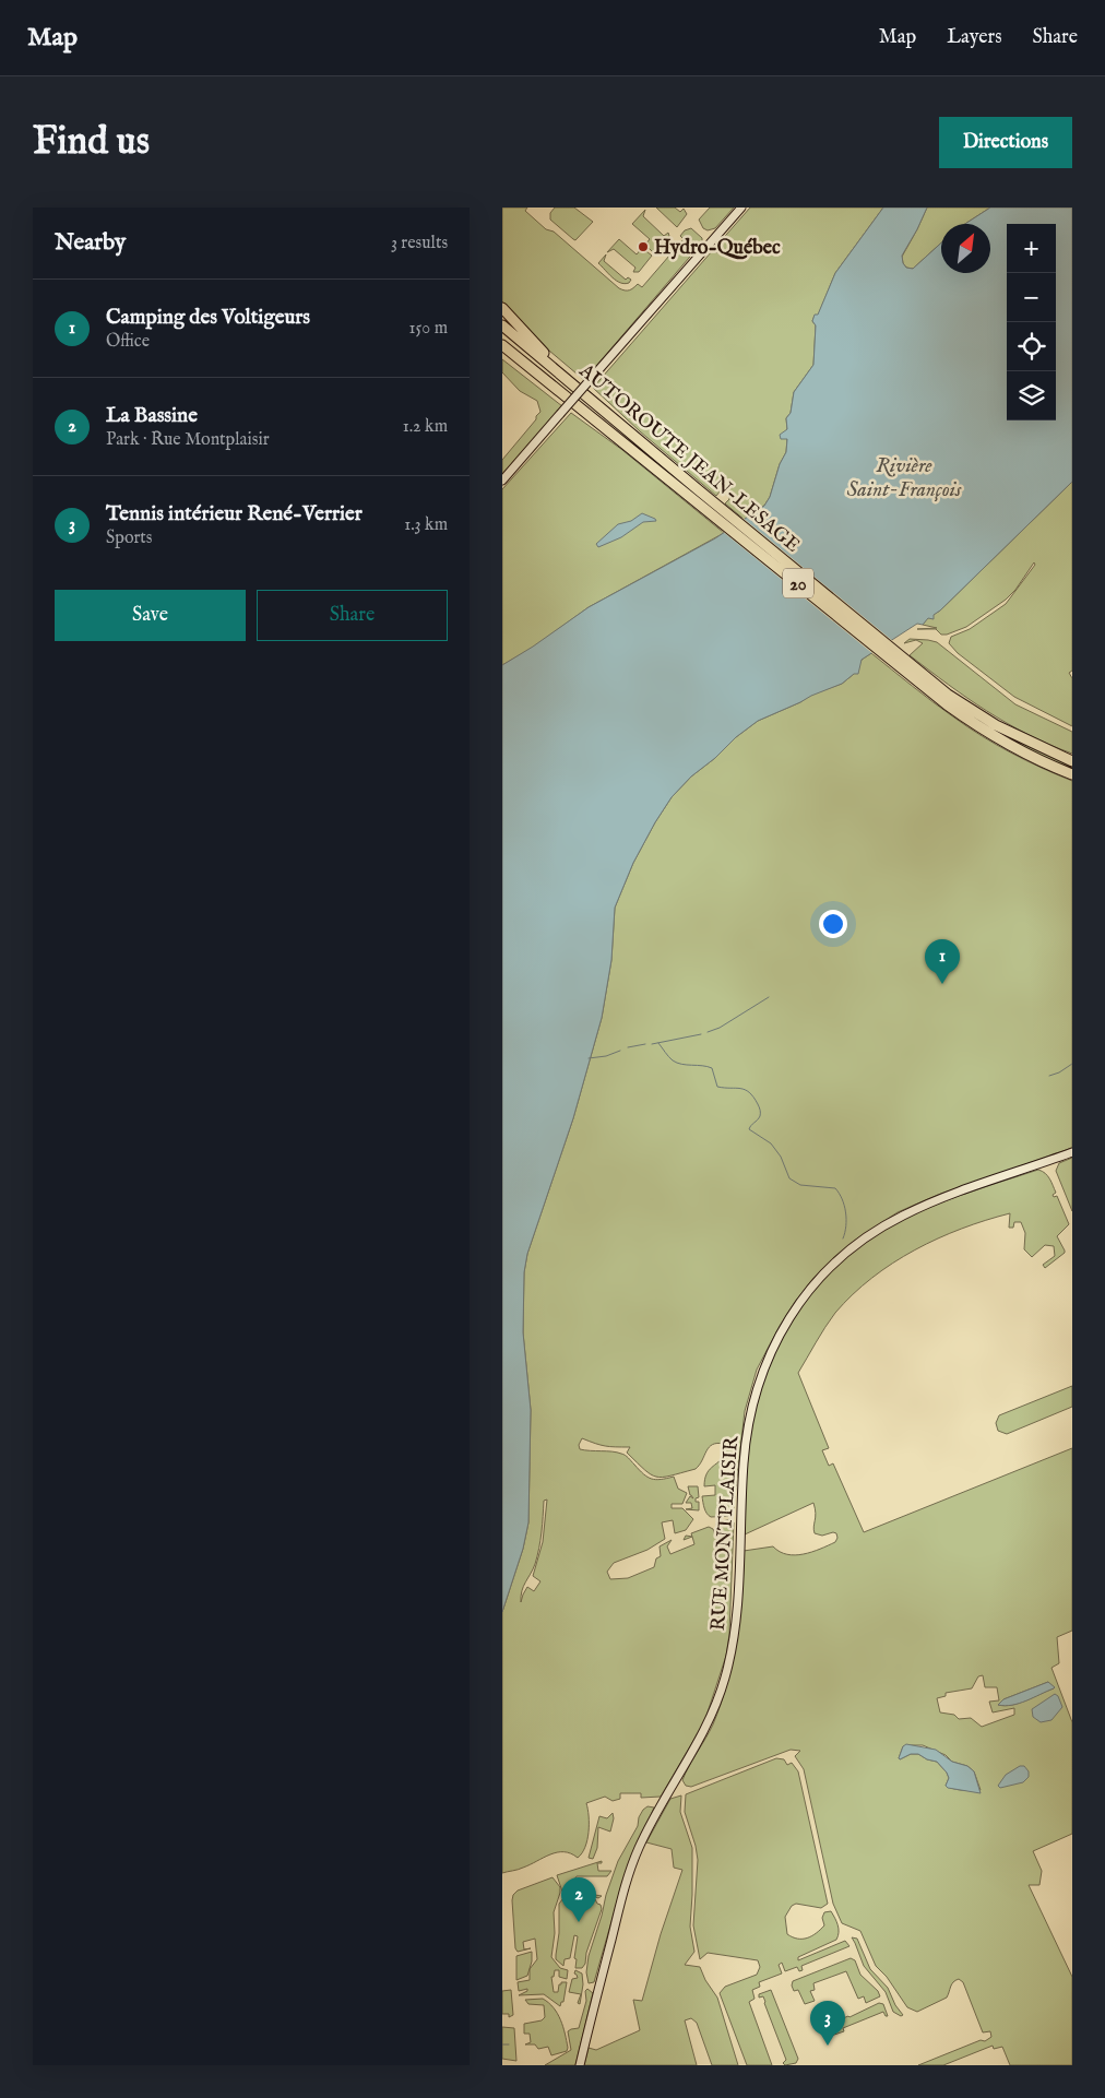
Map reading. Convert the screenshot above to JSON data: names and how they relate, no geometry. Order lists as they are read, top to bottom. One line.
{"streets":{"highway":["AUTOROUTE JEAN-LESAGE","20"],"street":["RUE MONTPLAISIR"]},"water":["Rivière Saint-François"],"places":["Hydro-Québec"],"north":"top right","page":{"header":"Map","nav":["Map","Layers","Share"],"buttons":["Directions",["Save","Share"]],"title":"Find us","heading":["Nearby","3 results"],"map_buttons":["+","−"],"list":[{"mark":"1","name":"Camping des Voltigeurs","note":"Office","value":"150 m"},{"mark":"2","name":"La Bassine","note":"Park · Rue Montplaisir","value":"1.2 km"},{"mark":"3","name":"Tennis intérieur René-Verrier","note":"Sports","value":"1.3 km"}],"pins":["1","2","3"]}}
